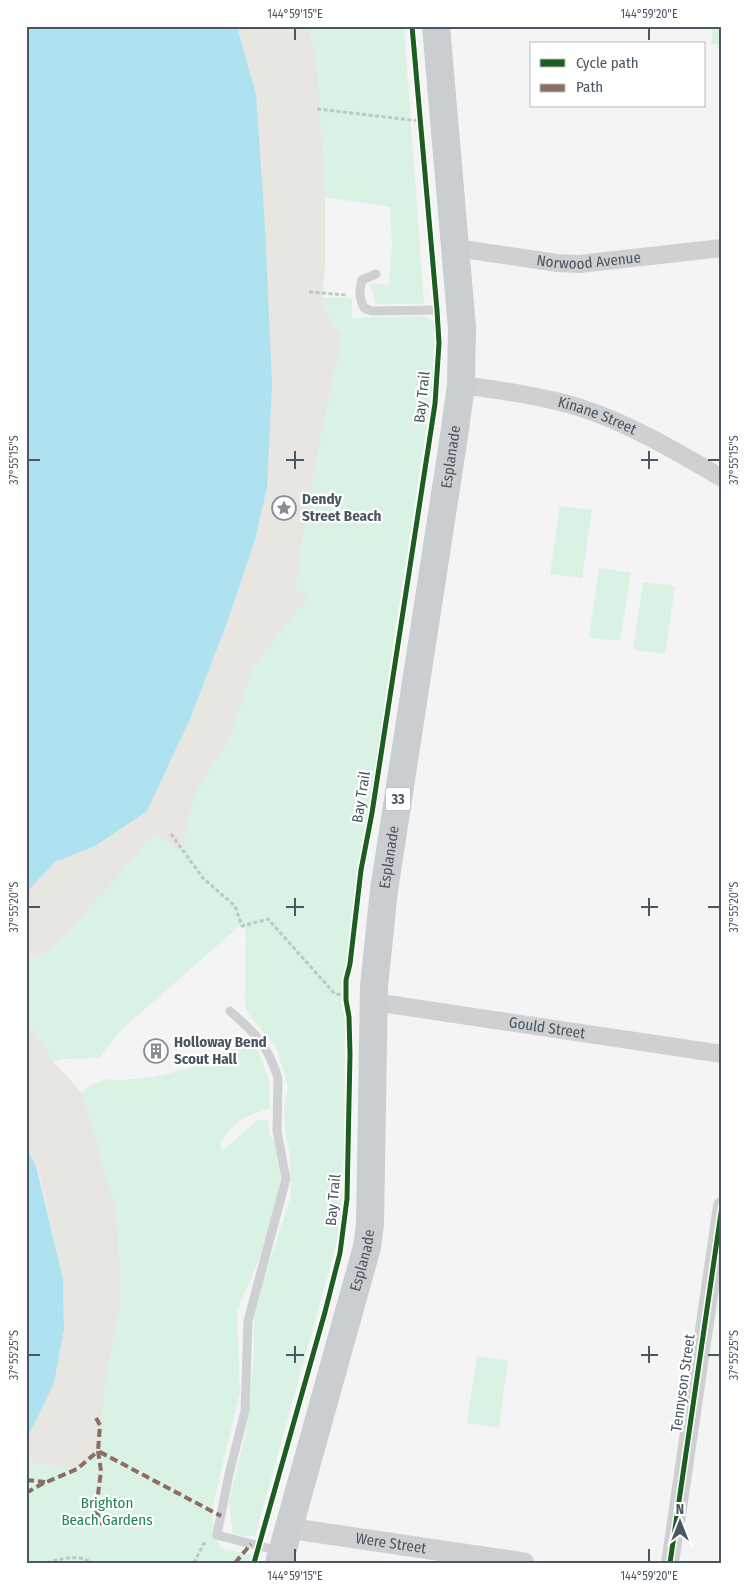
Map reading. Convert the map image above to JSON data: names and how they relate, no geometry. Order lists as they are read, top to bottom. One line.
{"streets":{"main road":["Esplanade","33"],"street":["Norwood Avenue","Kinane Street","Gould Street","Tennyson Street","Were Street"],"cycle path":["Bay Trail"]},"crossings":[["Norwood Avenue","Esplanade"],["Kinane Street","Esplanade"],["Esplanade","Gould Street"],["Esplanade","Were Street"]],"parks":["Brighton Beach Gardens"],"places":{"place":["Dendy Street Beach"],"building":["Holloway Bend Scout Hall"]},"legend":["Cycle path","Path"],"north":"top","coordinates":["144°59'15\"E","144°59'20\"E","37°55'15\"S","37°55'20\"S","37°55'25\"S"]}
